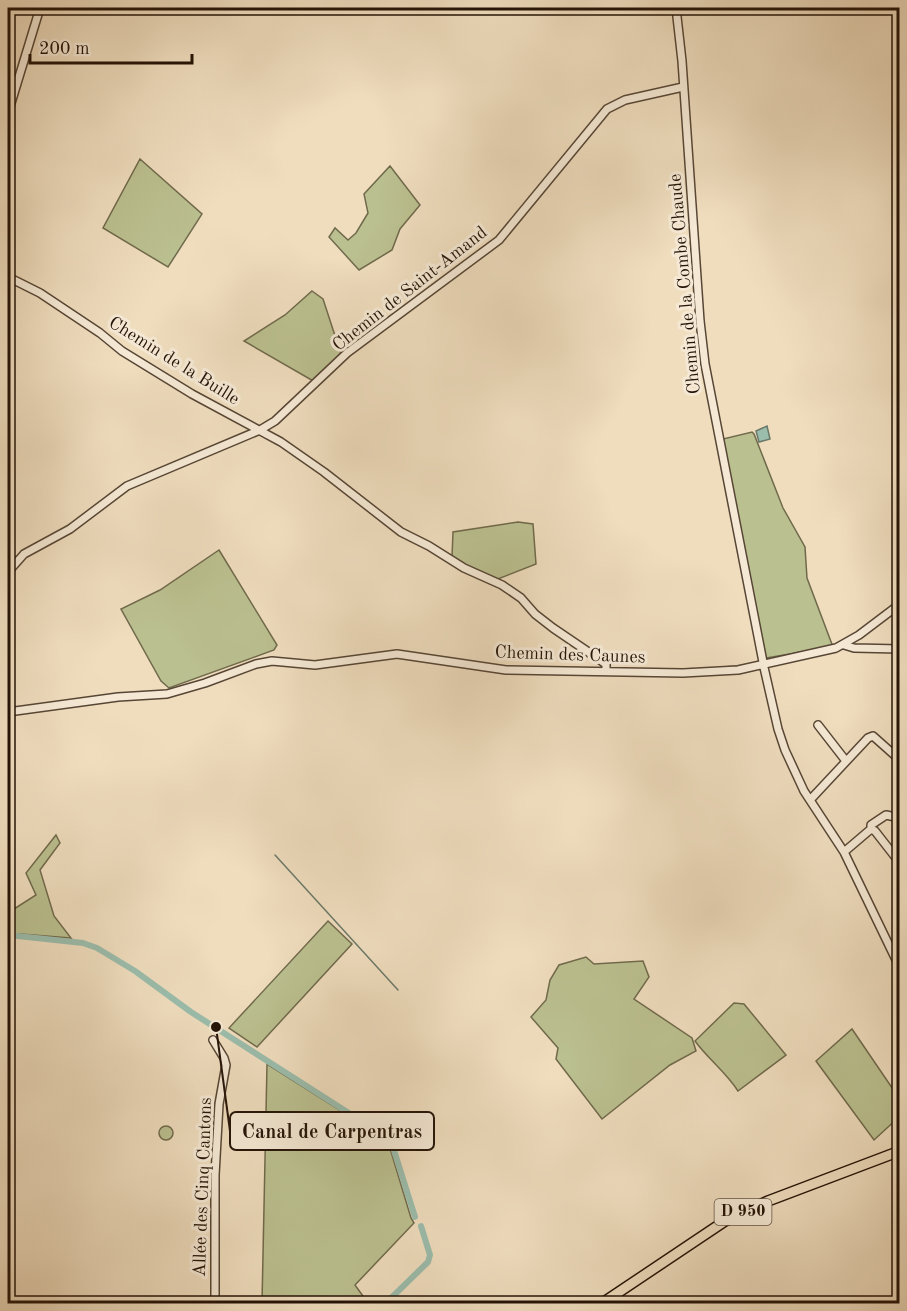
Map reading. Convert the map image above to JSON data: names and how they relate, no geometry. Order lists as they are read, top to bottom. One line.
{"streets":{"main road":["D 950"],"street":["Chemin de la Combe Chaude","Chemin de Saint-Amand","Chemin de la Buille","Chemin des Caunes","Allée des Cinq Cantons"]},"crossings":[["Chemin de la Combe Chaude","Chemin de Saint-Amand"],["Chemin de la Combe Chaude","Chemin des Caunes"],["Chemin de Saint-Amand","Chemin de la Buille"],["Chemin de la Buille","Chemin des Caunes"]],"places":["Canal de Carpentras"],"scale_bar":"200 m"}
